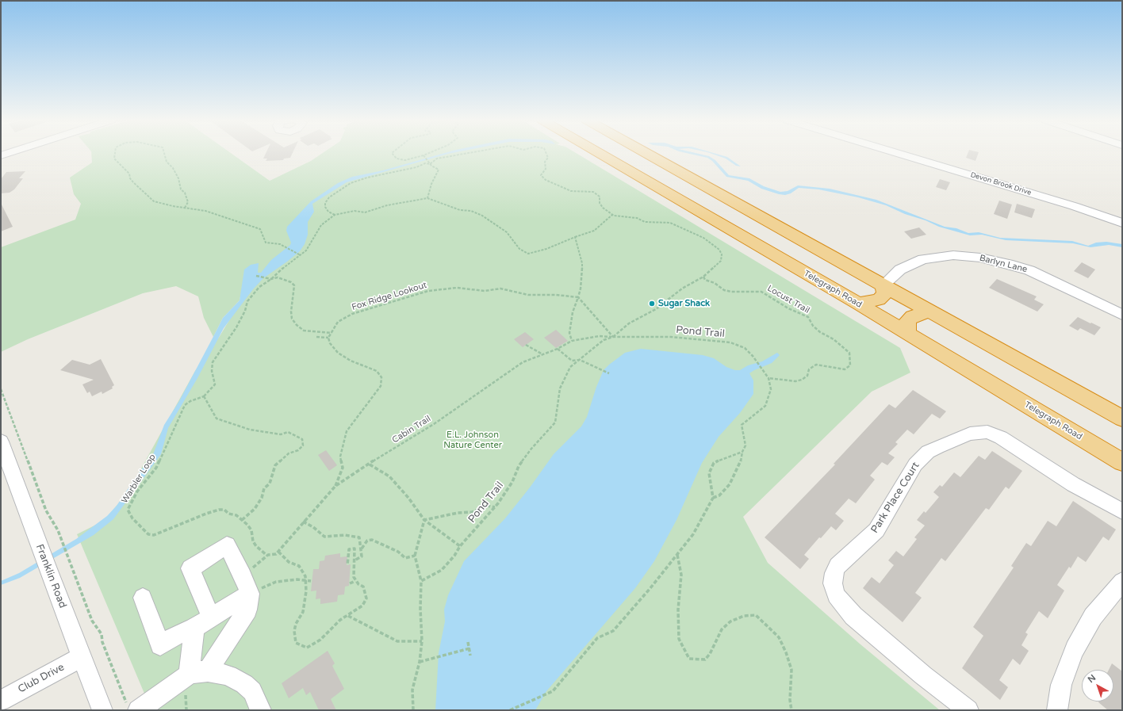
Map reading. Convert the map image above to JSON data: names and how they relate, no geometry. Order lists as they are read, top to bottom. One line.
{"streets":{"highway":["Telegraph Road"],"street":["Devon Brook Drive","Barlyn Lane","Park Place Court","Franklin Road","Club Drive"],"path":["Fox Ridge Lookout","Locust Trail","Pond Trail","Cabin Trail","Warbler Loop"]},"crossings":[["Locust Trail","Pond Trail"],["Pond Trail","Cabin Trail"],["Franklin Road","Club Drive"]],"parks":["E.L. Johnson Nature Center"],"places":["Sugar Shack"],"north":"top left"}
